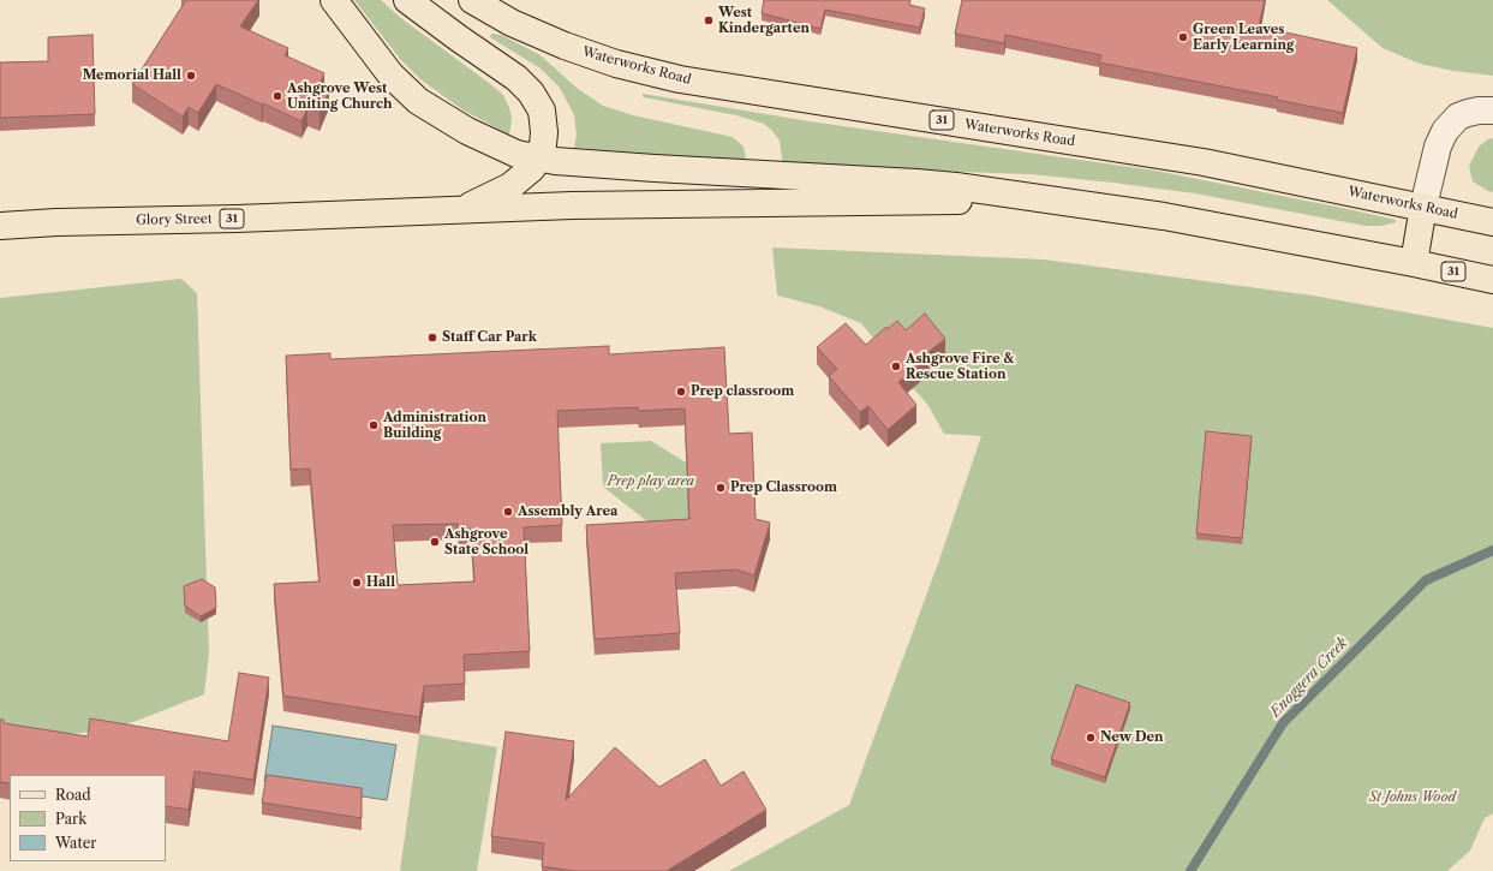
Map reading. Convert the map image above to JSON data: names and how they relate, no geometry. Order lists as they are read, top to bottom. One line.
{"streets":{"main road":["Waterworks Road","31","Glory Street"]},"crossings":[["31","Glory Street"]],"water":["Enoggera Creek"],"parks":["Prep play area","St Johns Wood"],"places":["West Kindergarten","Green Leaves Early Learning","Memorial Hall","Ashgrove West Uniting Church","Staff Car Park","Ashgrove Fire & Rescue Station","Prep classroom","Administration Building","Prep Classroom","Assembly Area","Ashgrove State School","Hall","New Den"],"legend":["Road","Park","Water"]}
